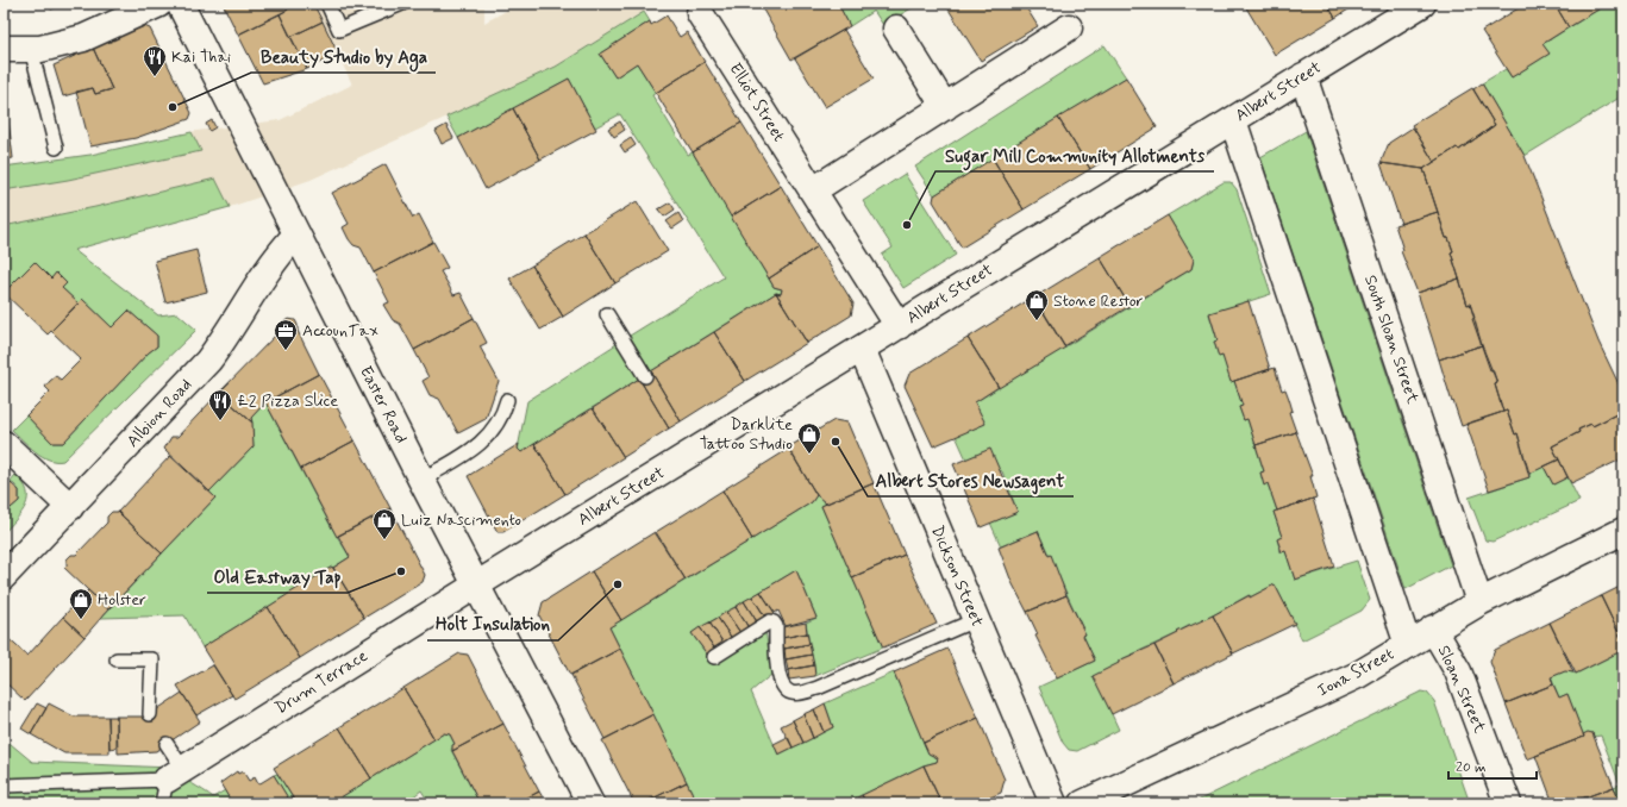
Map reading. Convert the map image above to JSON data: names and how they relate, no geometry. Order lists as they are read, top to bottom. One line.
{"streets":{"street":["Albert Street","Elliot Street","South Sloan Street","Easter Road","Albion Road","Dickson Street","Iona Street","Drum Terrace","Sloan Street"]},"crossings":[["Albert Street","Elliot Street"],["Albert Street","South Sloan Street"],["Albert Street","Easter Road"],["Albert Street","Dickson Street"],["Albert Street","Drum Terrace"],["South Sloan Street","Iona Street"],["Easter Road","Albion Road"],["Easter Road","Drum Terrace"],["Iona Street","Sloan Street"]],"places":{"restaurant":["Kai Thai","£2 Pizza Slice"],"other":["Beauty Studio by Aga","Sugar Mill Community Allotments","Albert Stores Newsagent","Old Eastway Tap","Holt Insulation"],"shop":["Stone Restor","Darklite Tattoo Studio","Luiz Nascimento","Holster"],"office":["AccounTax"]},"scale_bar":"20 m"}
